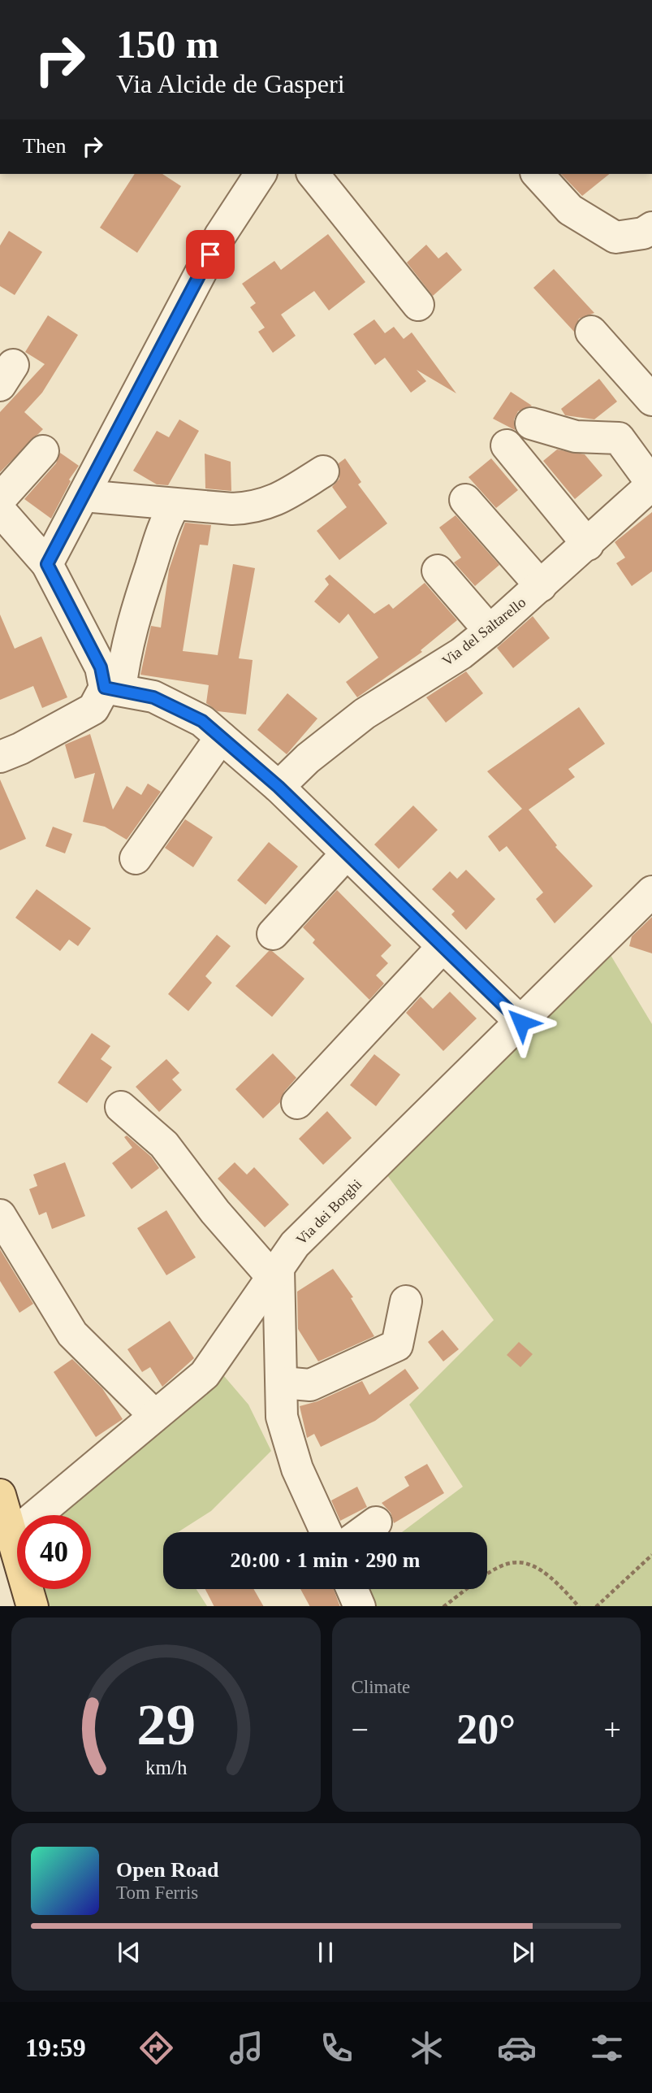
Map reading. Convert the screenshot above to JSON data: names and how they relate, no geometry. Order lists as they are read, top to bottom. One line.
{"streets":{"street":["Via del Saltarello","Via dei Borghi"]},"page":{"turn":["150 m","Via Alcide de Gasperi"],"then":"Then","limit":"40","trip":"20:00 · 1 min · 290 m","tile":"Climate","heat":["−","20°","+"],"song":["Open Road","Tom Ferris"],"tabs":"19:59","gauge":["29","km/h"]}}
